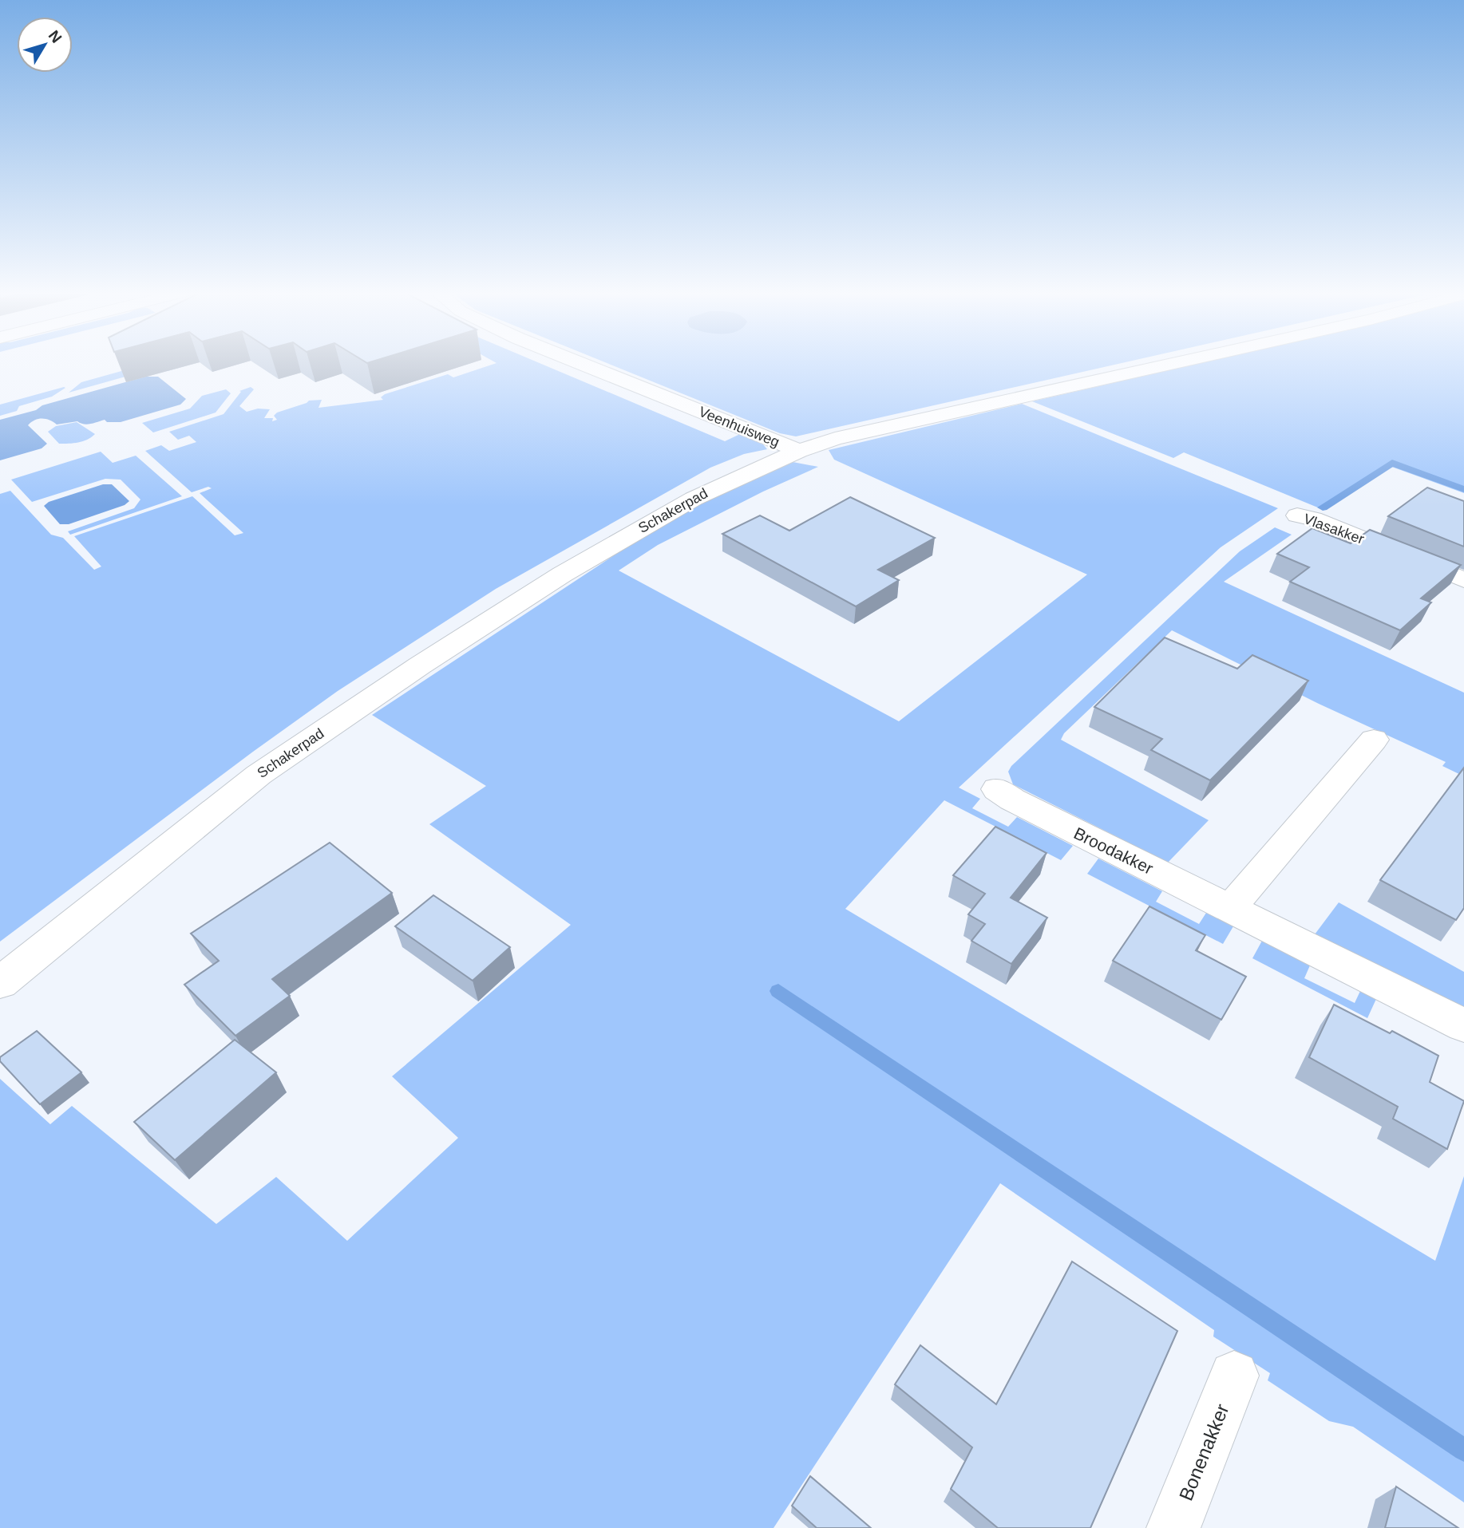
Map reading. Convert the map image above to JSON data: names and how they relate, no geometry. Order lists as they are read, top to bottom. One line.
{"streets":{"street":["Veenhuisweg","Schakerpad","Vlasakker","Broodakker","Bonenakker"]},"crossings":[["Veenhuisweg","Schakerpad"]],"north":"top right"}
